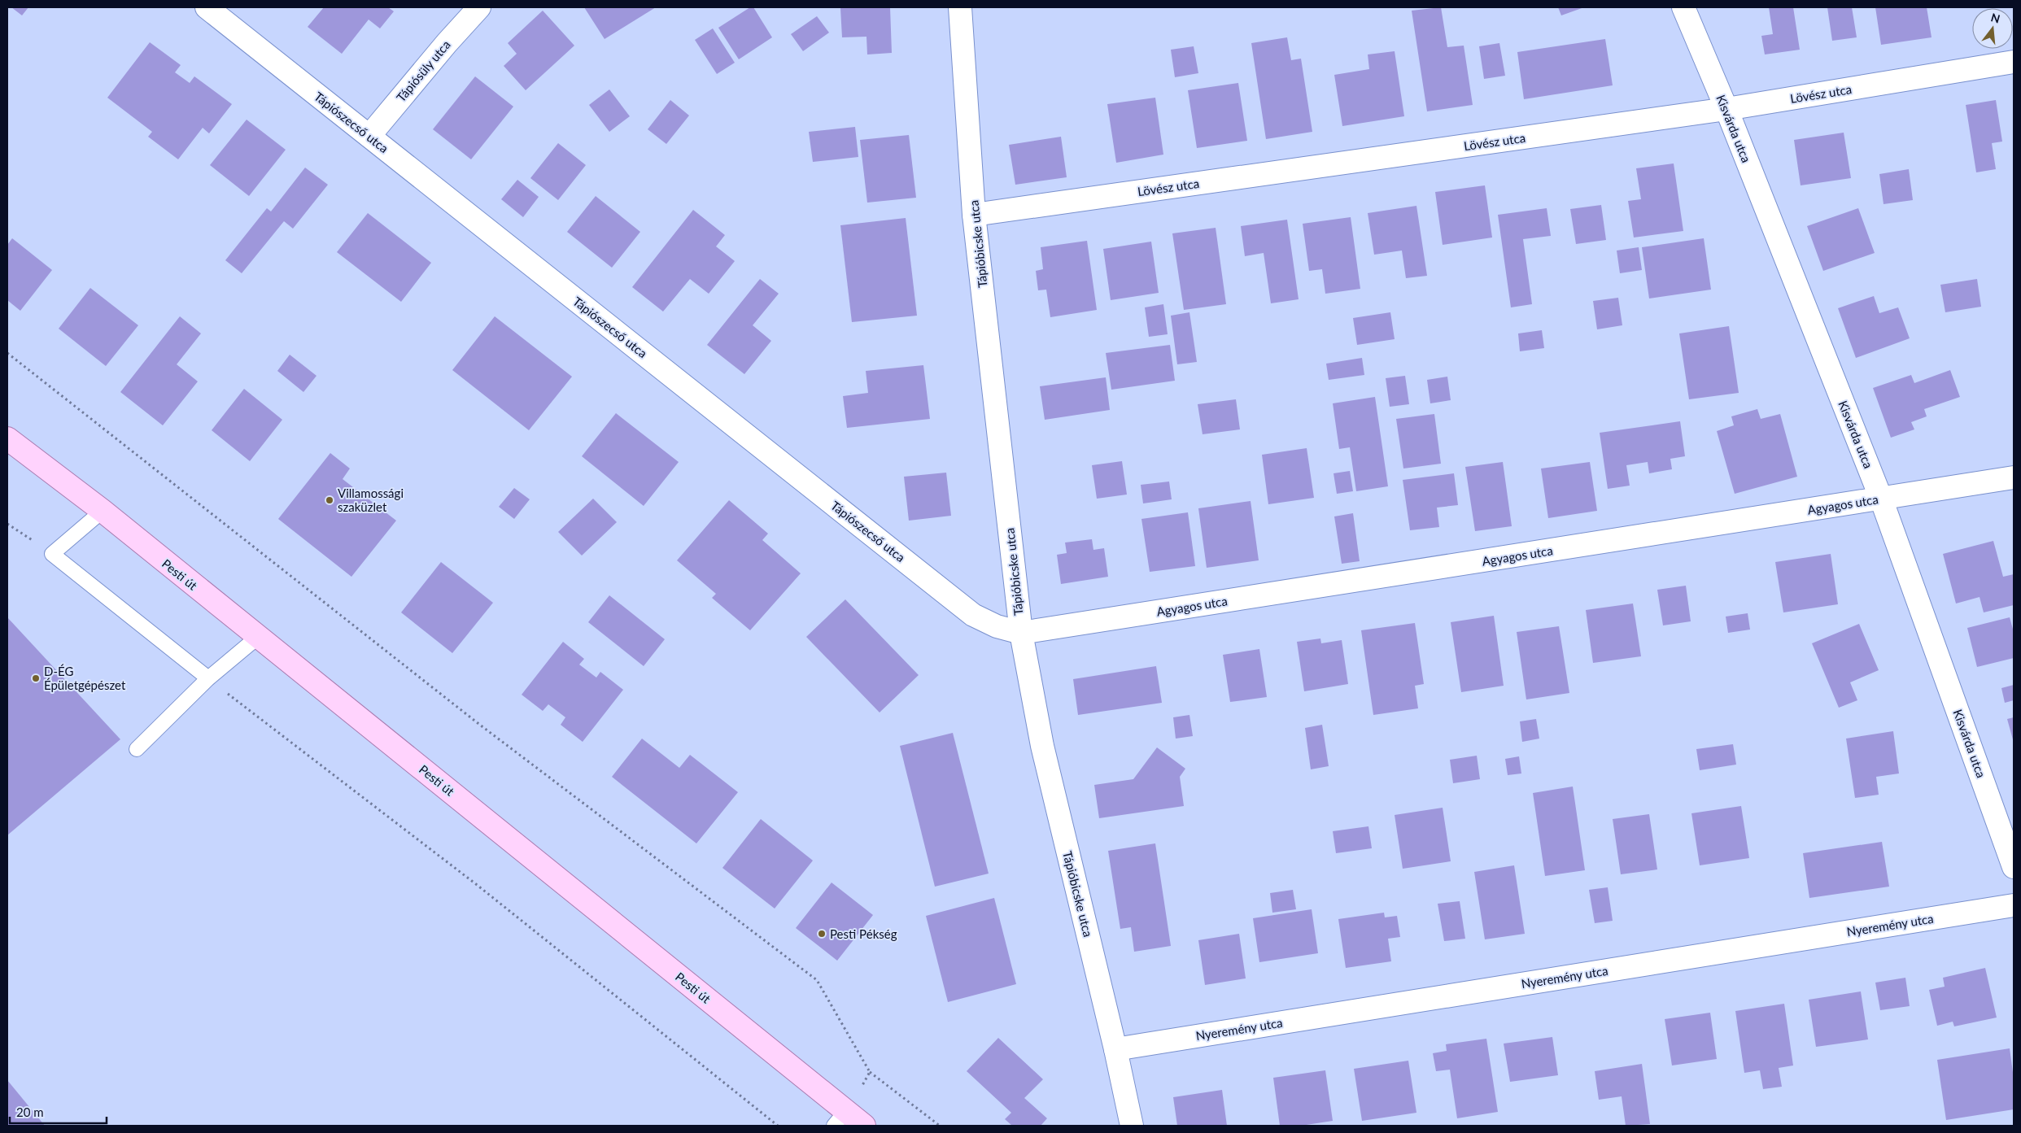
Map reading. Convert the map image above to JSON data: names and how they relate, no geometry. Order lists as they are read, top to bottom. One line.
{"streets":{"main road":["Pesti út"],"street":["Tápiósüly utca","Lövész utca","Tápiószecső utca","Kisvárda utca","Tápióbicske utca","Agyagos utca","Nyeremény utca"]},"crossings":[["Tápiósüly utca","Tápiószecső utca"],["Lövész utca","Kisvárda utca"],["Lövész utca","Tápióbicske utca"],["Tápiószecső utca","Tápióbicske utca"],["Tápiószecső utca","Agyagos utca"],["Kisvárda utca","Agyagos utca"],["Tápióbicske utca","Agyagos utca"],["Tápióbicske utca","Nyeremény utca"]],"places":["Villamossági szaküzlet","D-ÉG Épületgépészet","Pesti Pékség"],"scale_bar":"20 m","north":"top"}
